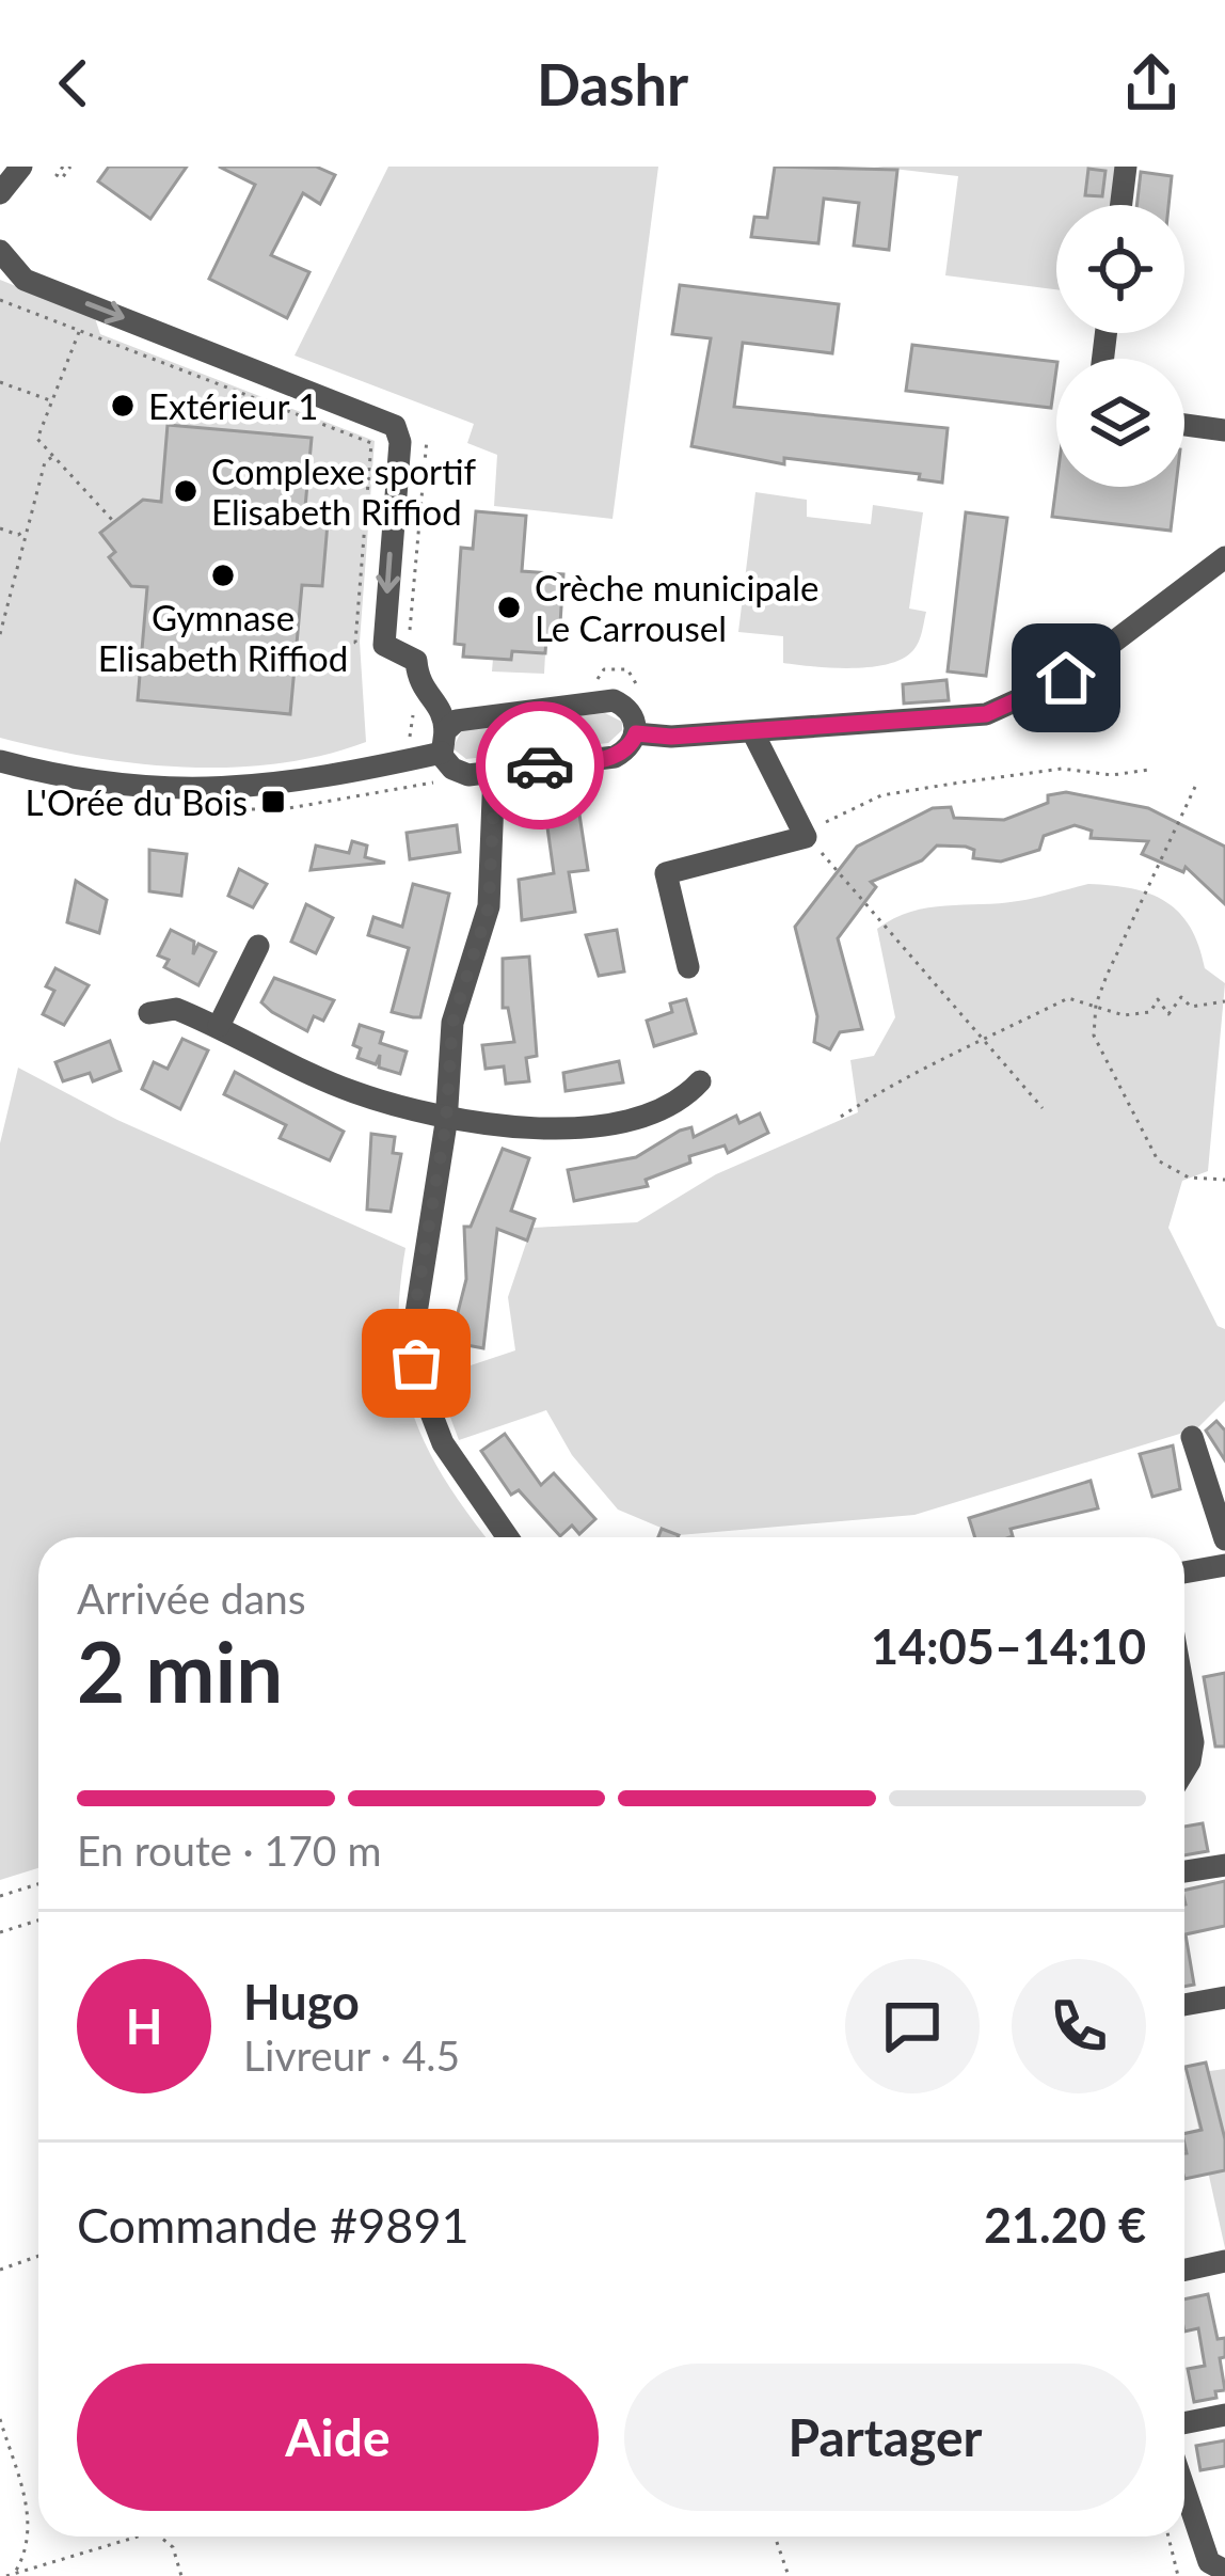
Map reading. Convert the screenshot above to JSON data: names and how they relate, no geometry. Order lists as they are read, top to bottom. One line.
{"places":{"other":["Extérieur 1","Complexe sportif Elisabeth Riffiod","Gymnase Elisabeth Riffiod","Crèche municipale Le Carrousel"],"transit":["L'Orée du Bois"]},"page":{"header":"Dashr","heading":["2 min","Arrivée dans","14:05–14:10"],"panel":["Hugo","Livreur · 4.5","Commande #9891","21.20 €"],"bar":"En route · 170 m","round":"H","buttons":["Aide","Partager"]}}
